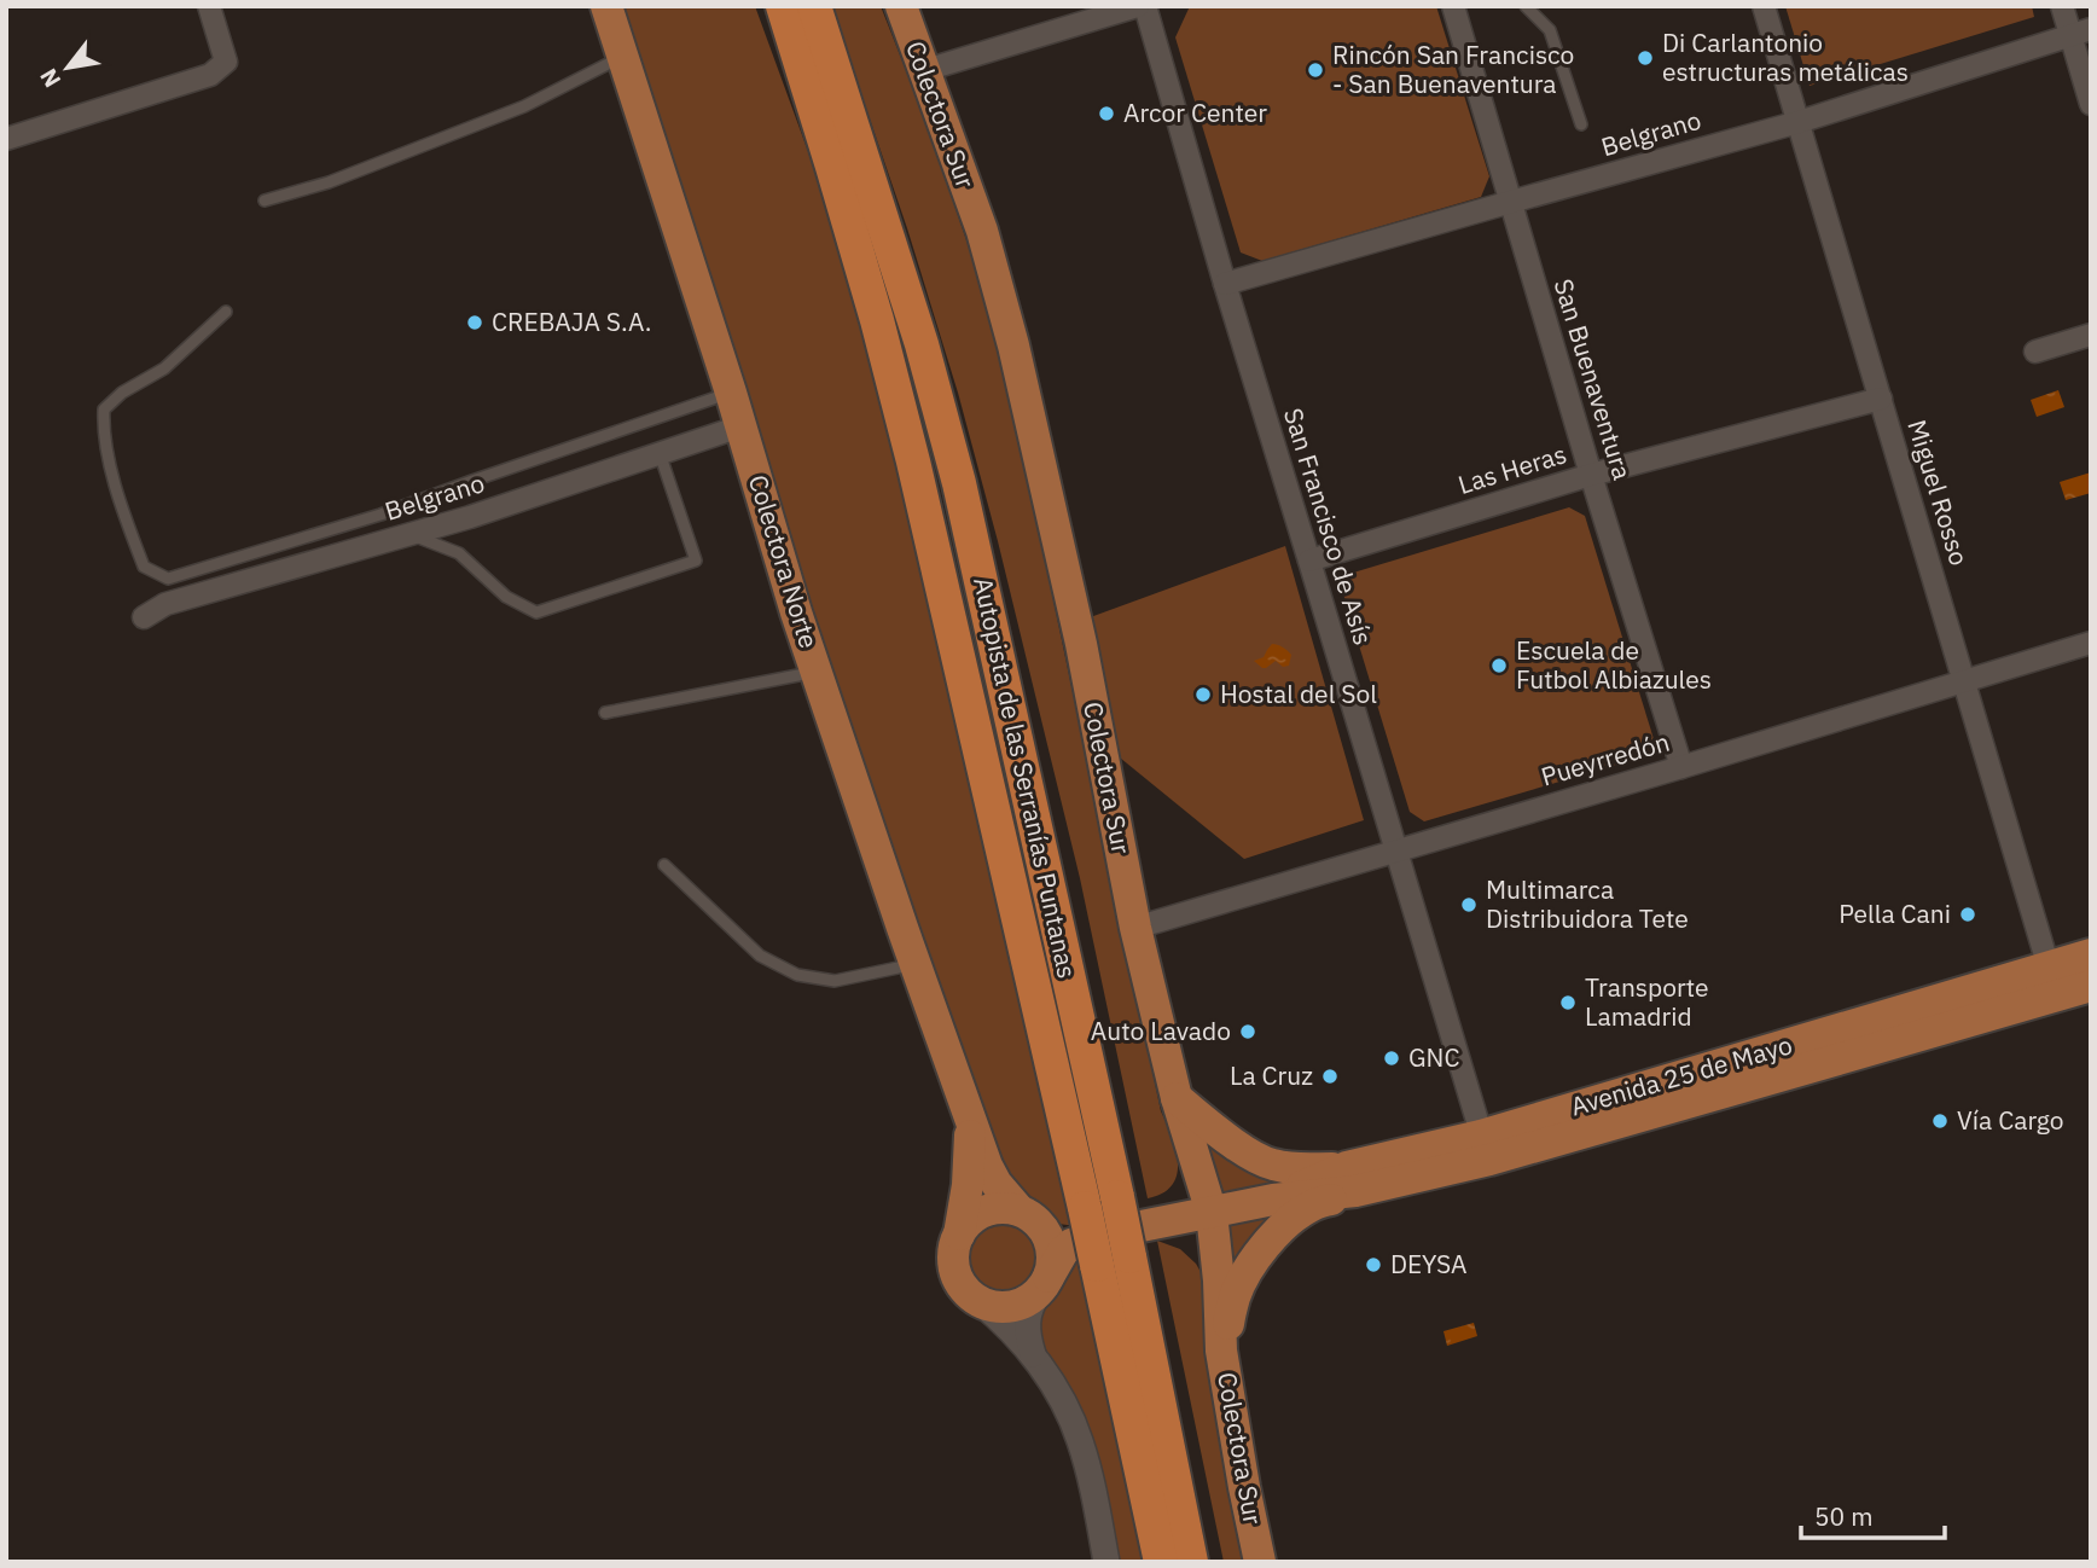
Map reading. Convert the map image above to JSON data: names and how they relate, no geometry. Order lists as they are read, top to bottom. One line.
{"streets":{"highway":["Autopista de las Serranías Puntanas"],"main road":["Colectora Sur","Colectora Norte","Avenida 25 de Mayo"],"street":["Belgrano","San Buenaventura","Las Heras","Miguel Rosso","San Francisco de Asís","Pueyrredón"]},"crossings":[["Colectora Sur","Pueyrredón"],["Colectora Sur","Avenida 25 de Mayo"],["Belgrano","San Buenaventura"],["Belgrano","Miguel Rosso"],["Belgrano","San Francisco de Asís"],["Belgrano","Colectora Norte"],["San Buenaventura","Las Heras"],["San Buenaventura","Pueyrredón"],["Las Heras","Miguel Rosso"],["Las Heras","San Francisco de Asís"],["Miguel Rosso","Pueyrredón"],["Miguel Rosso","Avenida 25 de Mayo"],["San Francisco de Asís","Pueyrredón"],["San Francisco de Asís","Avenida 25 de Mayo"],["Colectora Norte","Avenida 25 de Mayo"],["Autopista de las Serranías Puntanas","Avenida 25 de Mayo"]],"places":["Di Carlantonio estructuras metálicas","Rincón San Francisco - San Buenaventura","Arcor Center","CREBAJA S.A.","Escuela de Futbol Albiazules","Hostal del Sol","Multimarca Distribuidora Tete","Pella Cani","Transporte Lamadrid","Auto Lavado","GNC","La Cruz","Vía Cargo","DEYSA"],"scale_bar":"50 m","north":"bottom left"}
